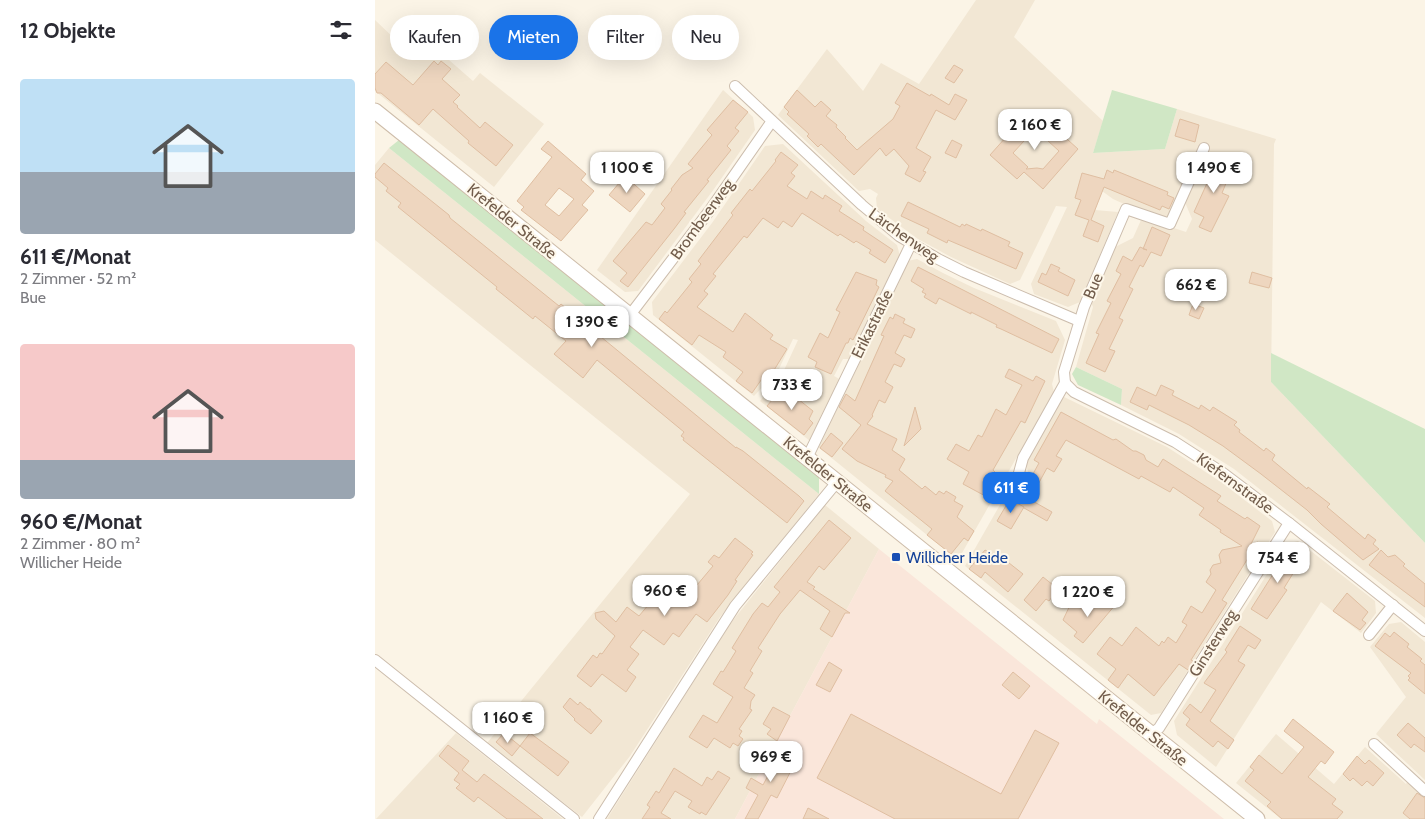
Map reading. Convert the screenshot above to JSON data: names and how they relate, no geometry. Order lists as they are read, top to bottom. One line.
{"streets":{"main road":["Krefelder Straße"],"street":["Brombeerweg","Lärchenweg","Bue","Erikastraße","Kiefernstraße","Ginsterweg"]},"crossings":[["Brombeerweg","Krefelder Straße"],["Brombeerweg","Lärchenweg"],["Krefelder Straße","Erikastraße"],["Krefelder Straße","Ginsterweg"],["Lärchenweg","Bue"],["Lärchenweg","Erikastraße"],["Bue","Kiefernstraße"],["Kiefernstraße","Ginsterweg"]],"places":{"transit":["Willicher Heide"]},"page":{"heading":"12 Objekte","chip":["Kaufen","Mieten","Filter","Neu"],"list":[{"name":"611 €/Monat","note":"2 Zimmer · 52 m² · Bue"},{"name":"960 €/Monat","note":"2 Zimmer · 80 m² · Willicher Heide"}],"price":["2 160 €","1 100 €","1 490 €","662 €","1 390 €","733 €","611 €","754 €","960 €","1 220 €","1 160 €","969 €"]}}
